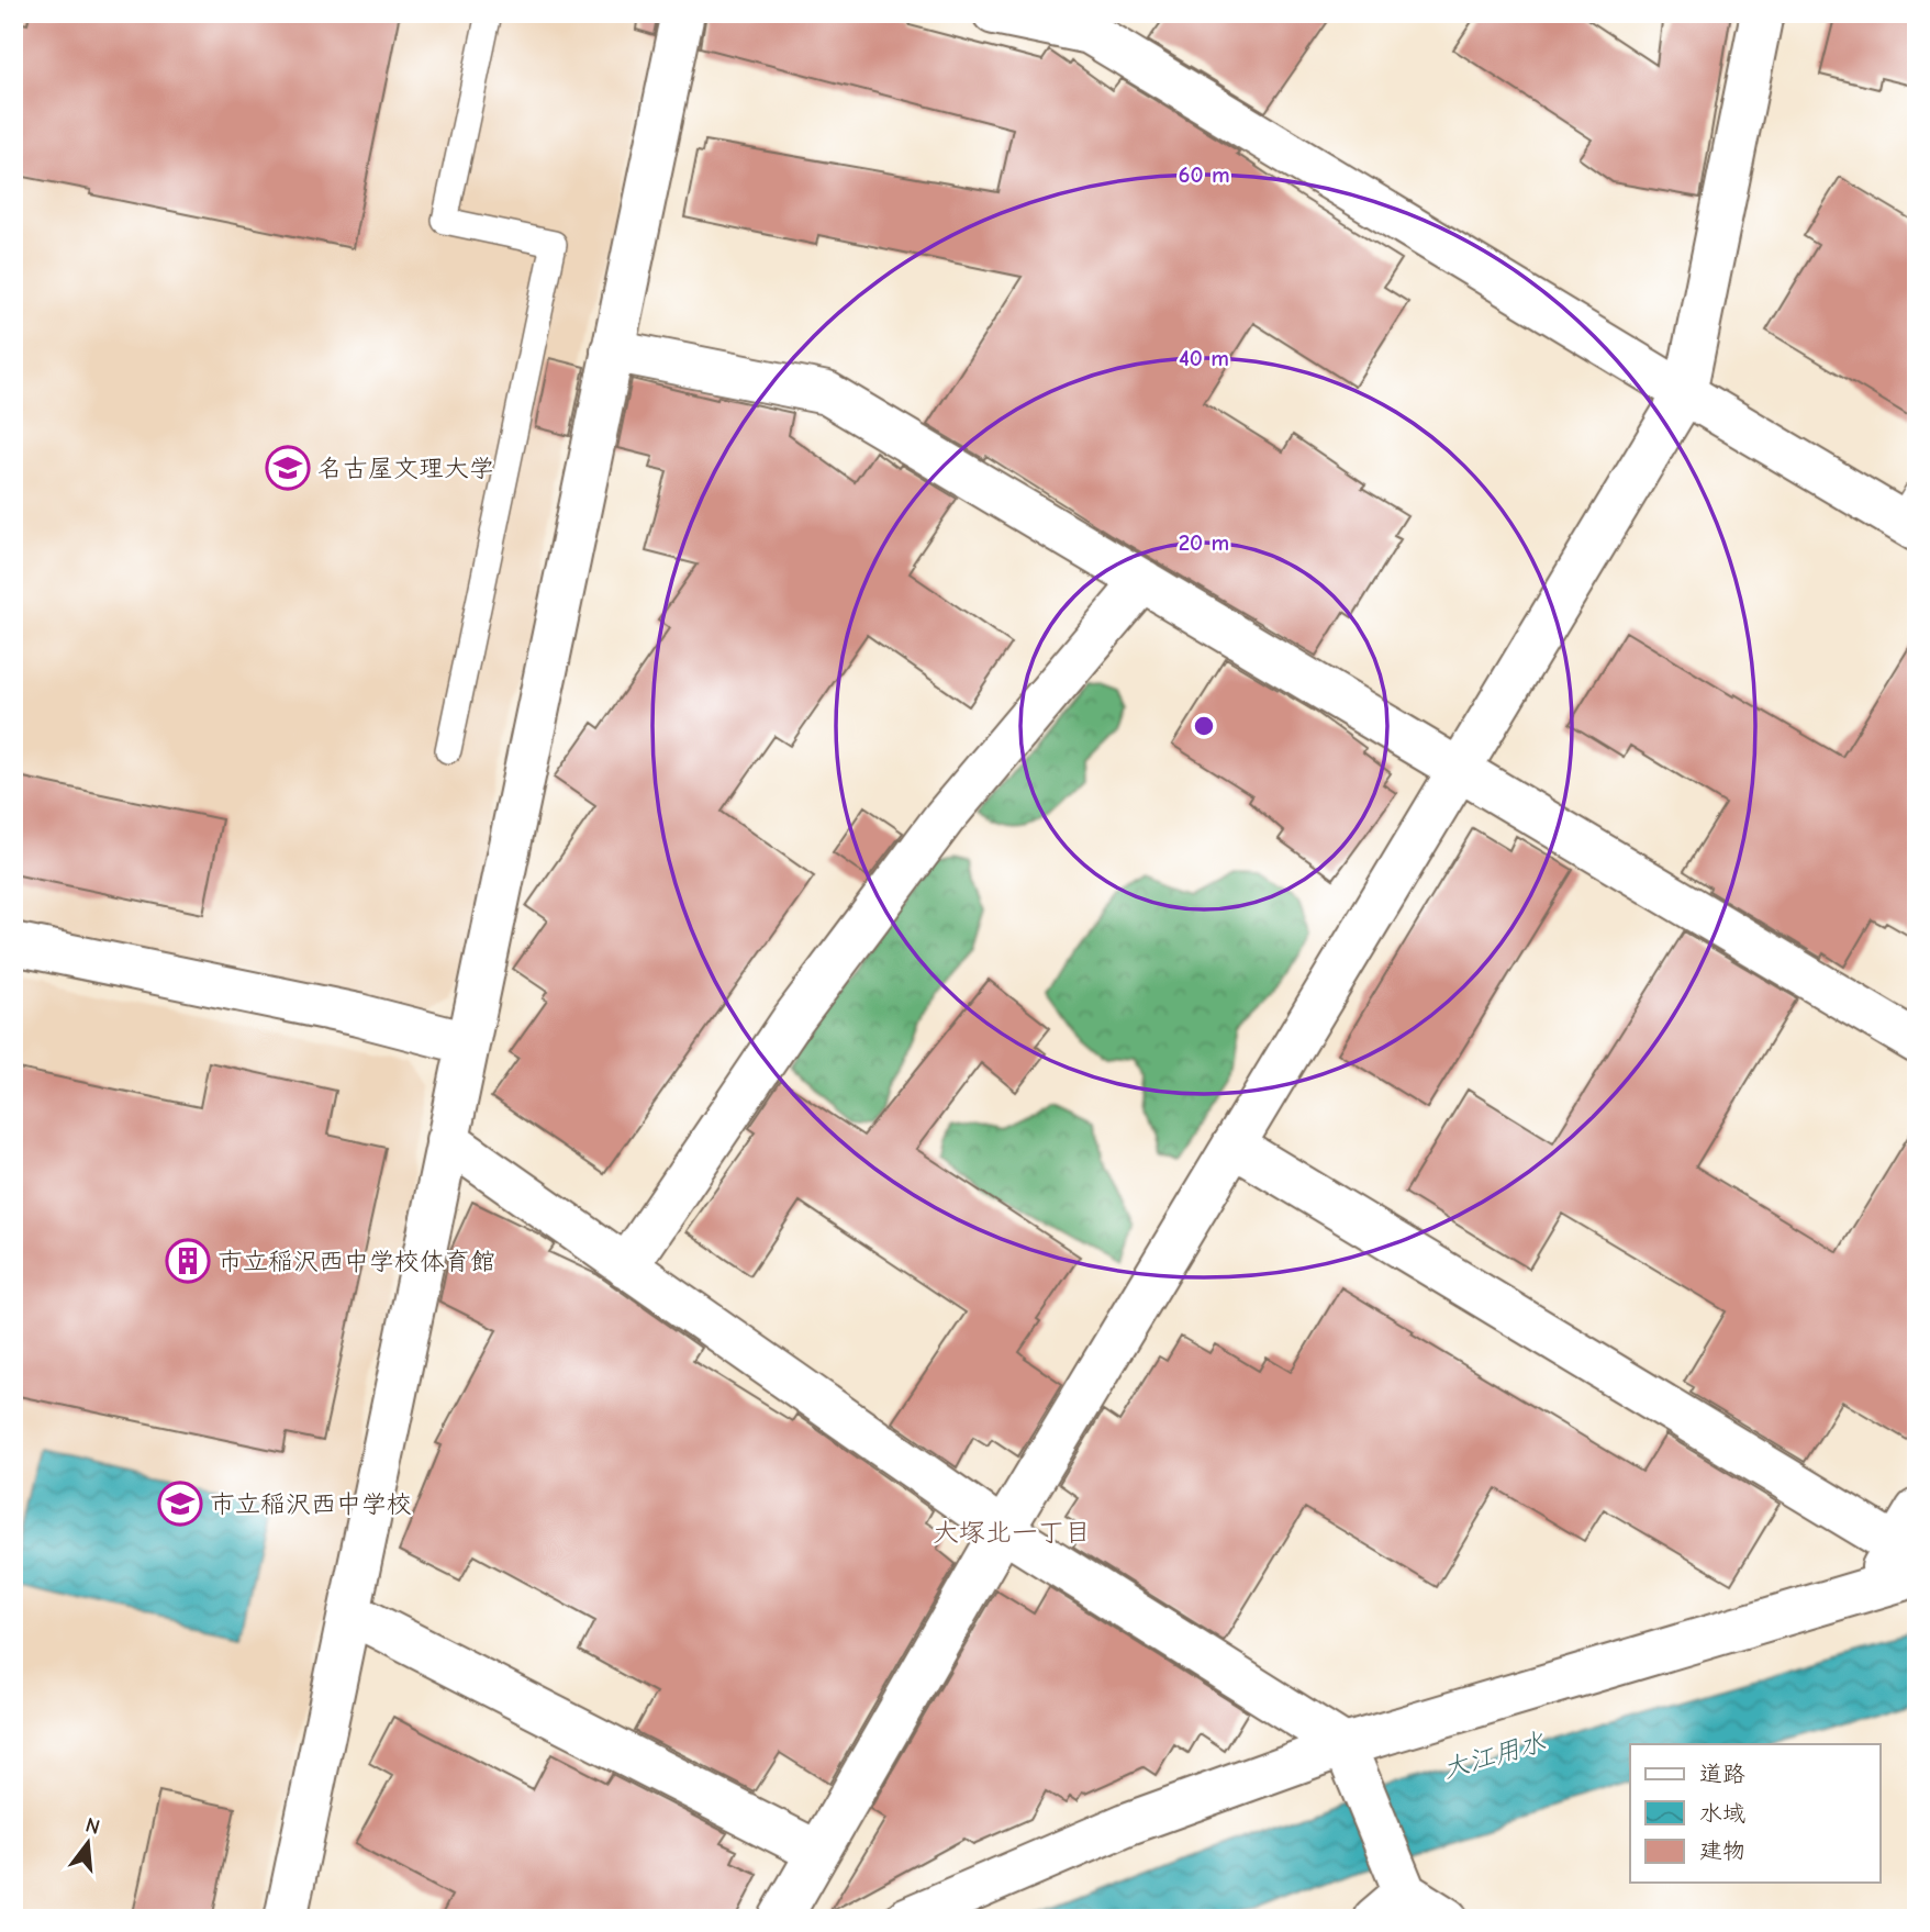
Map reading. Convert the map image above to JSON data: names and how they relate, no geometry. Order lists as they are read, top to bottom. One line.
{"districts":["大塚北一丁目"],"water":["大江用水"],"places":{"school or university":["名古屋文理大学","市立稲沢西中学校"],"building":["市立稲沢西中学校体育館"]},"legend":["道路","水域","建物"],"north":"top","rings":["60 m","40 m","20 m"]}
